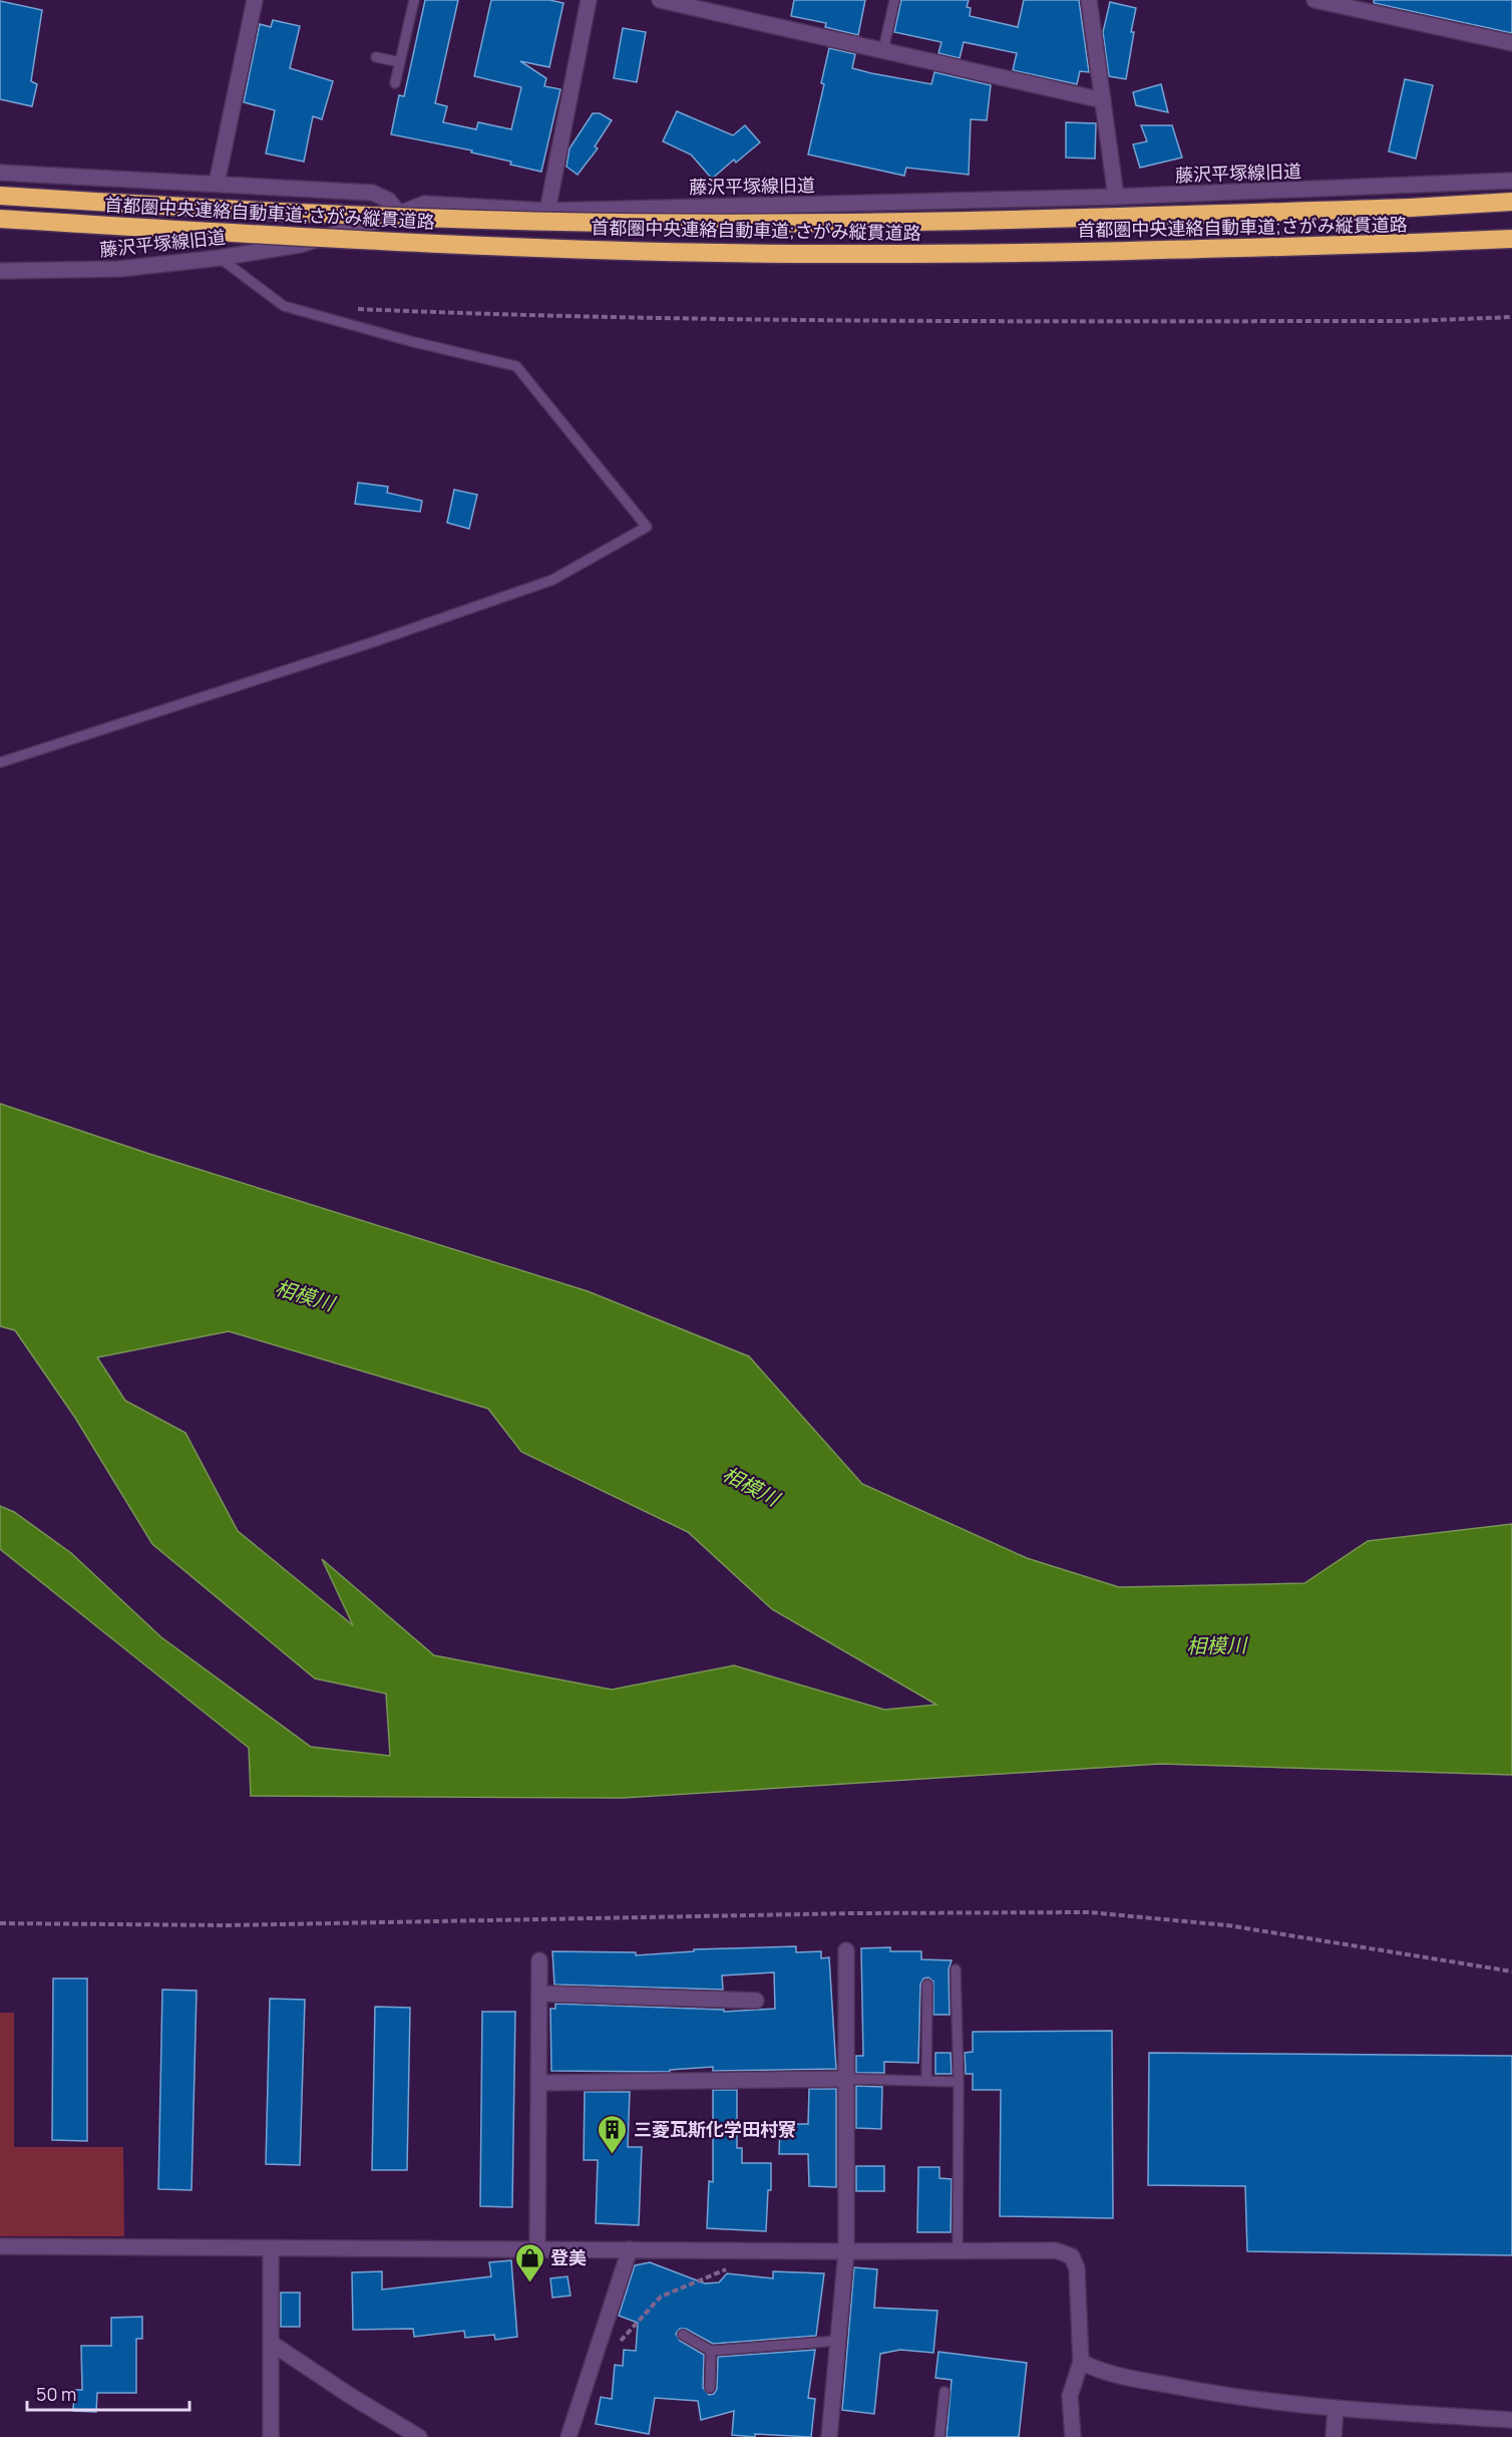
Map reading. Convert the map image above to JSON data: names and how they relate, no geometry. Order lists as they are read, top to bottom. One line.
{"streets":{"highway":["首都圏中央連絡自動車道;さがみ縦貫道路"],"street":["藤沢平塚線旧道"]},"water":["相模川"],"places":{"building":["三菱瓦斯化学田村寮"],"shop":["登美"]},"scale_bar":"50 m"}
